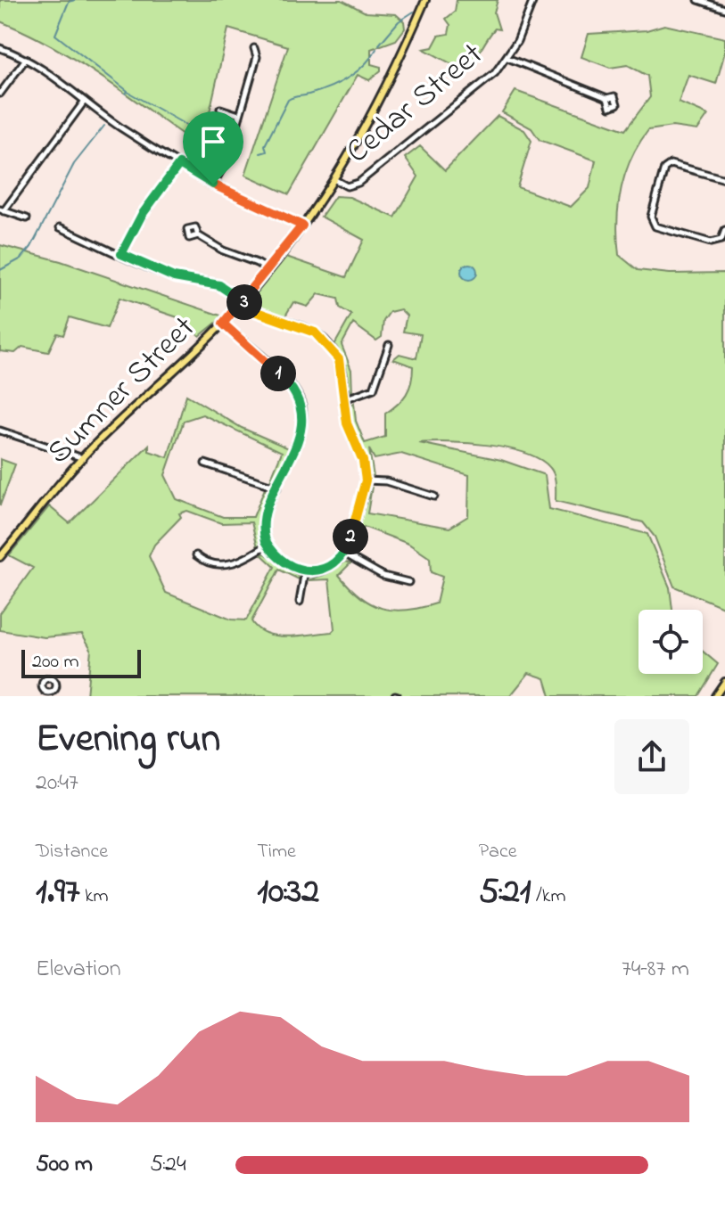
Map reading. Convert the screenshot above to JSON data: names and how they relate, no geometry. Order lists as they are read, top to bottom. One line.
{"streets":{"main road":["Sumner Street"],"street":["Cedar Street"]},"crossings":[["Cedar Street","Sumner Street"]],"scale_bar":"200 m","page":{"pins":["3","1","2"],"scale":"200 m","heading":["Evening run","20:47"],"stats":[["Distance","1.97 km"],["Time","10:32"],["Pace","5:21 /km"]],"chart":["Elevation","74–87 m"],"list":[{"name":"500 m","note":"5:24"}]}}
